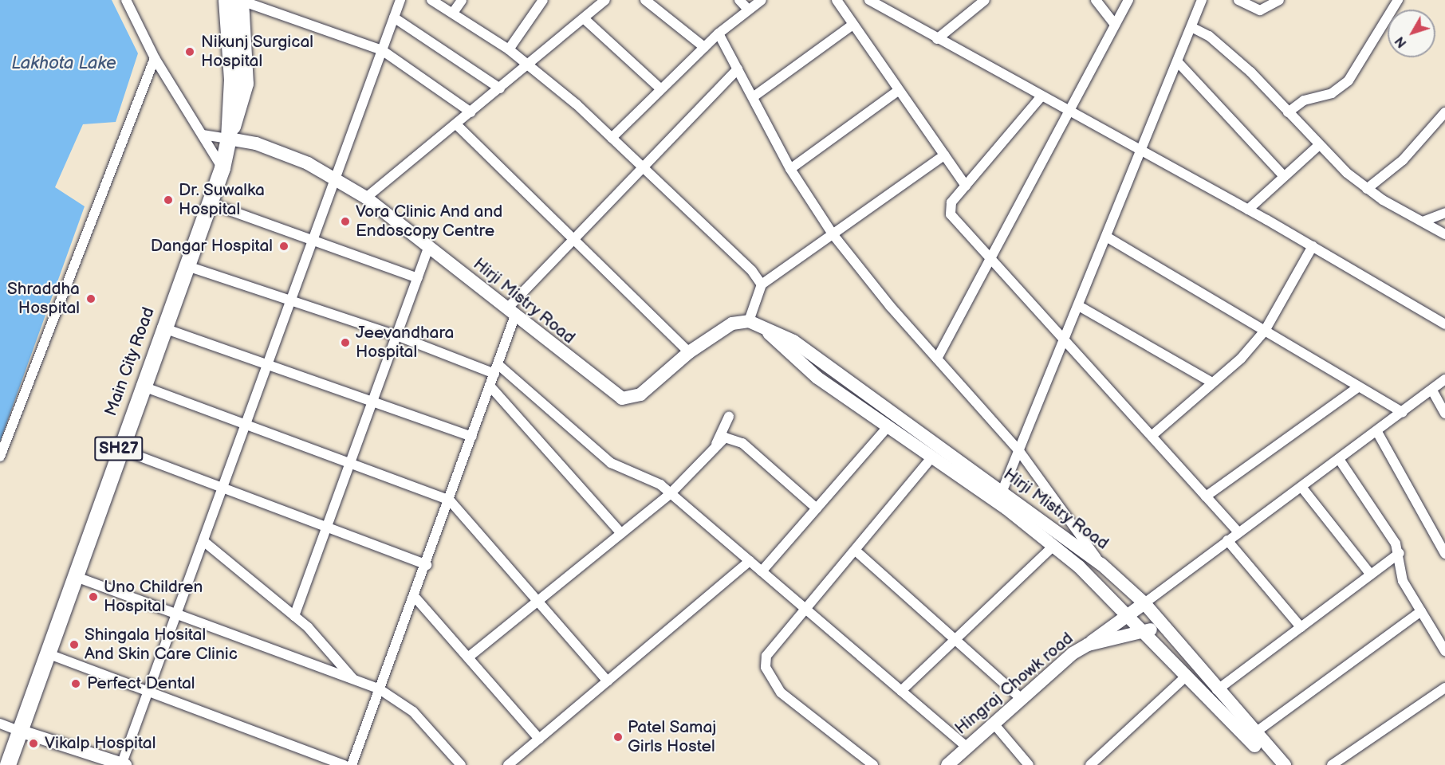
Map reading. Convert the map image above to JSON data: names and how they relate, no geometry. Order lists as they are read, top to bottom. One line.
{"streets":{"main road":["Hirji Mistry Road","Main City Road","SH27","Hingraj Chowk road"]},"crossings":[["Hirji Mistry Road","Main City Road"],["Hirji Mistry Road","Hingraj Chowk road"]],"water":["Lakhota Lake"],"places":["Nikunj Surgical Hospital","Dr. Suwalka Hospital","Vora Clinic And and Endoscopy Centre","Dangar Hospital","Shraddha Hospital","Jeevandhara Hospital","Uno Children Hospital","Shingala Hosital And Skin Care Clinic","Perfect Dental","Patel Samaj Girls Hostel","Vikalp Hospital"],"north":"bottom left"}
